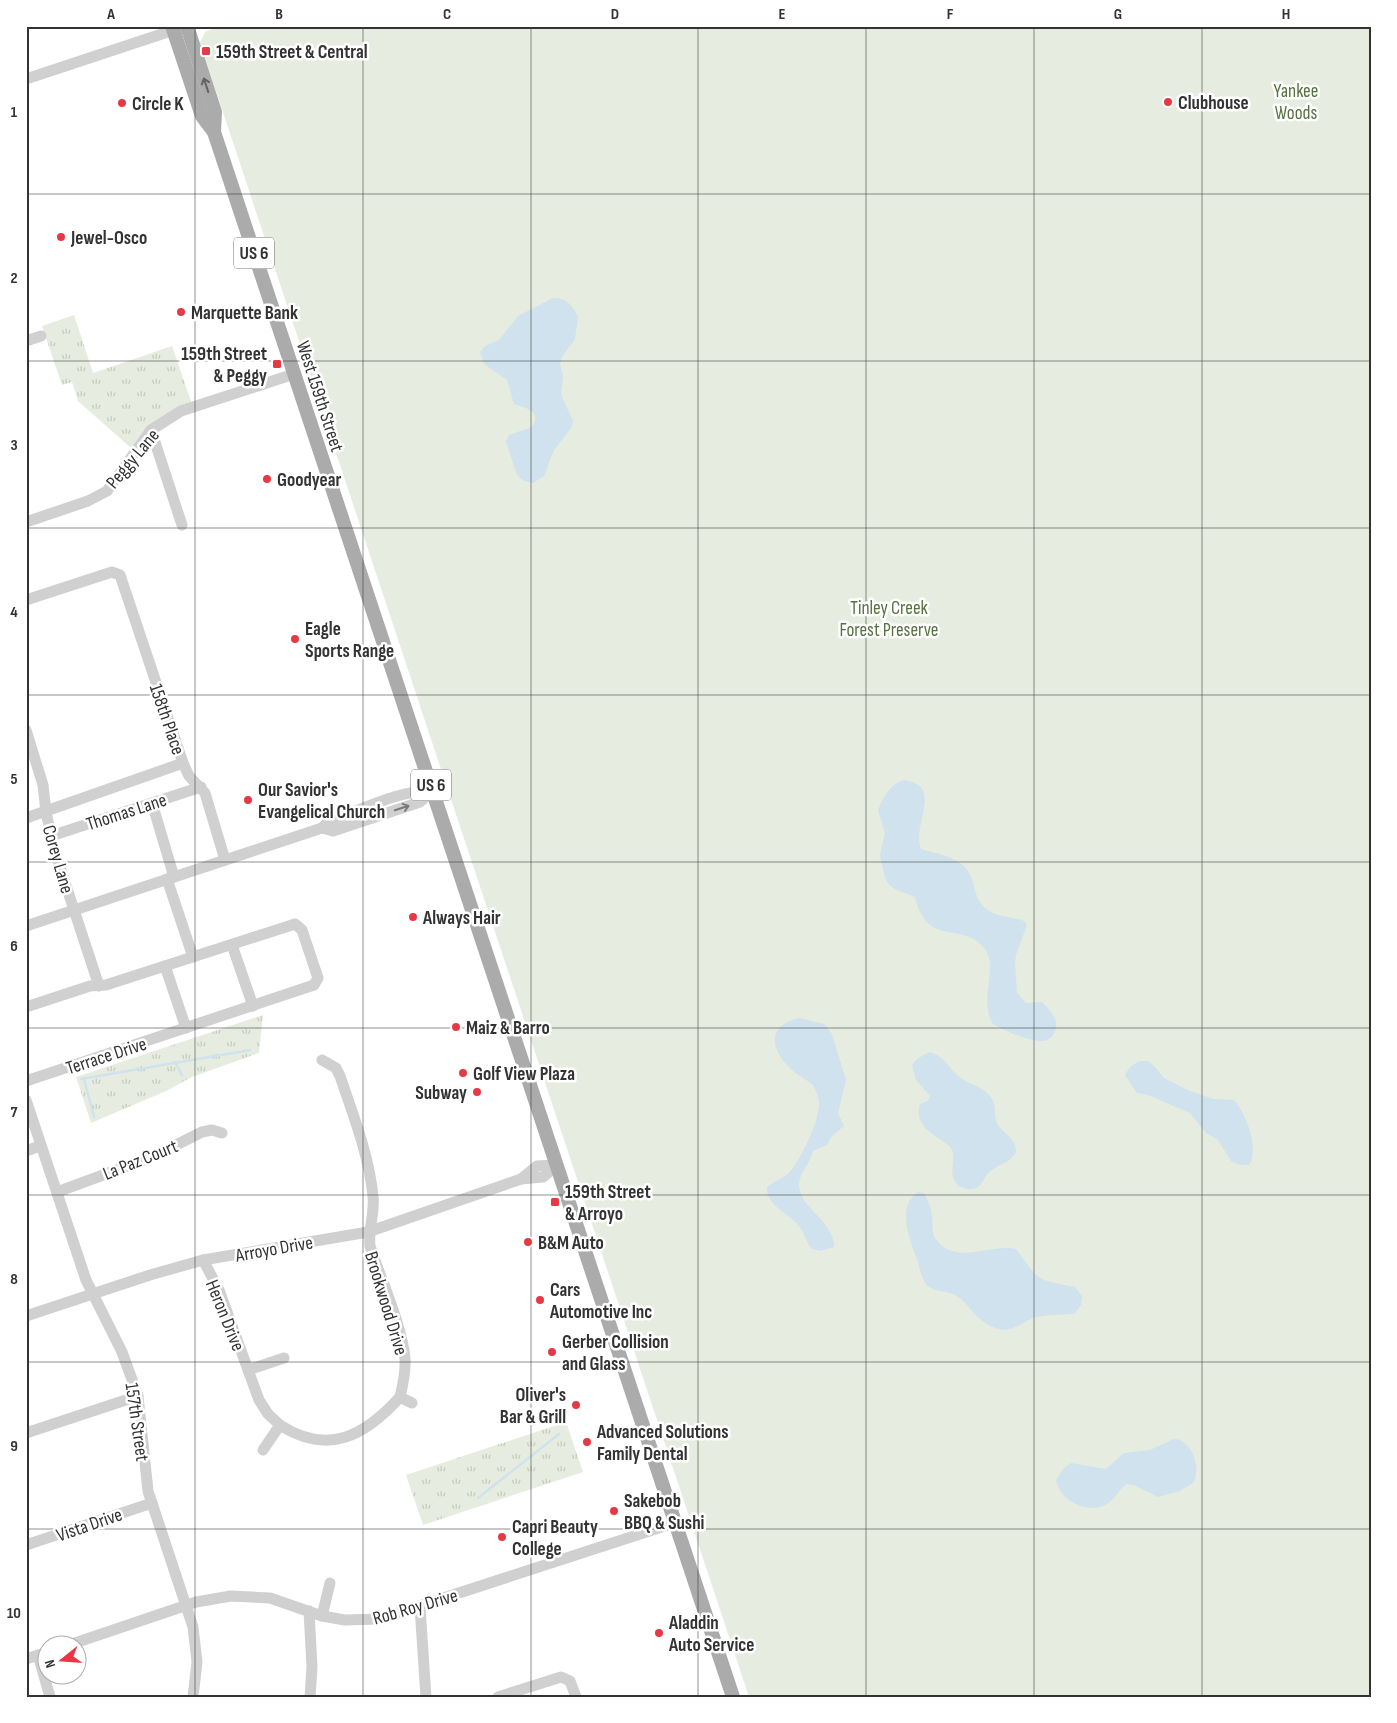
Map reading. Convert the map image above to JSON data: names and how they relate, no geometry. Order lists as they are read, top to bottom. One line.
{"streets":{"main road":["US 6","West 159th Street"],"street":["Peggy Lane","158th Place","Thomas Lane","Corey Lane","Terrace Drive","La Paz Court","Arroyo Drive","Brookwood Drive","Heron Drive","157th Street","Vista Drive","Rob Roy Drive"]},"crossings":[["West 159th Street","Peggy Lane"],["West 159th Street","Arroyo Drive"],["West 159th Street","Rob Roy Drive"],["158th Place","Thomas Lane"],["Thomas Lane","Corey Lane"],["Corey Lane","Terrace Drive"],["La Paz Court","157th Street"],["Arroyo Drive","Brookwood Drive"],["Arroyo Drive","Heron Drive"],["Arroyo Drive","157th Street"],["Brookwood Drive","Heron Drive"],["157th Street","Vista Drive"],["157th Street","Rob Roy Drive"]],"parks":["Yankee Woods","Tinley Creek Forest Preserve"],"places":{"transit":["159th Street & Central","159th Street & Peggy","159th Street & Arroyo"],"other":["Clubhouse","Circle K","Jewel-Osco","Marquette Bank","Goodyear","Eagle Sports Range","Our Savior's Evangelical Church","Always Hair","Maiz & Barro","Golf View Plaza","Subway","B&M Auto","Cars Automotive Inc","Gerber Collision and Glass","Oliver's Bar & Grill","Advanced Solutions Family Dental","Sakebob BBQ & Sushi","Capri Beauty College","Aladdin Auto Service"]},"north":"left","grid":{"columns":["A","B","C","D","E","F","G","H"],"rows":["1","2","3","4","5","6","7","8","9","10"]}}
